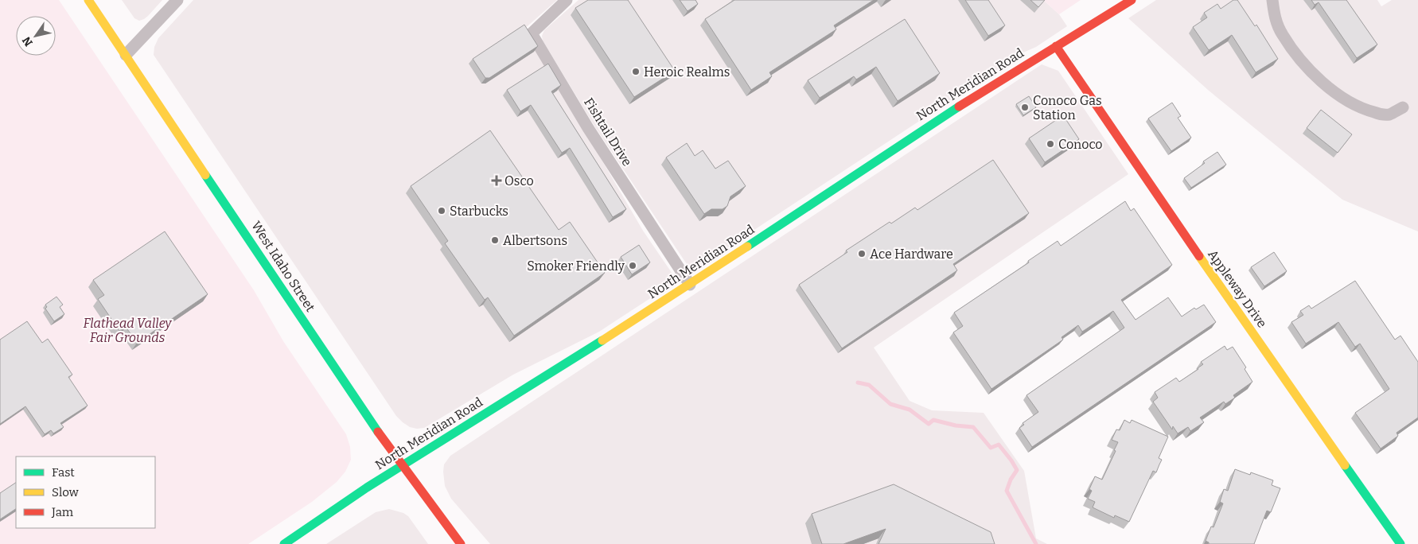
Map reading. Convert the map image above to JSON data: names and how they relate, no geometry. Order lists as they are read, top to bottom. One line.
{"streets":{"main road":["North Meridian Road","West Idaho Street","Appleway Drive"],"street":["Fishtail Drive"]},"crossings":[["North Meridian Road","Fishtail Drive"],["North Meridian Road","West Idaho Street"],["North Meridian Road","Appleway Drive"]],"parks":["Flathead Valley Fair Grounds"],"places":{"other":["Heroic Realms","Conoco Gas Station","Conoco","Starbucks","Albertsons","Ace Hardware","Smoker Friendly"],"health":["Osco"]},"legend":["Fast","Slow","Jam"],"north":"bottom left"}
